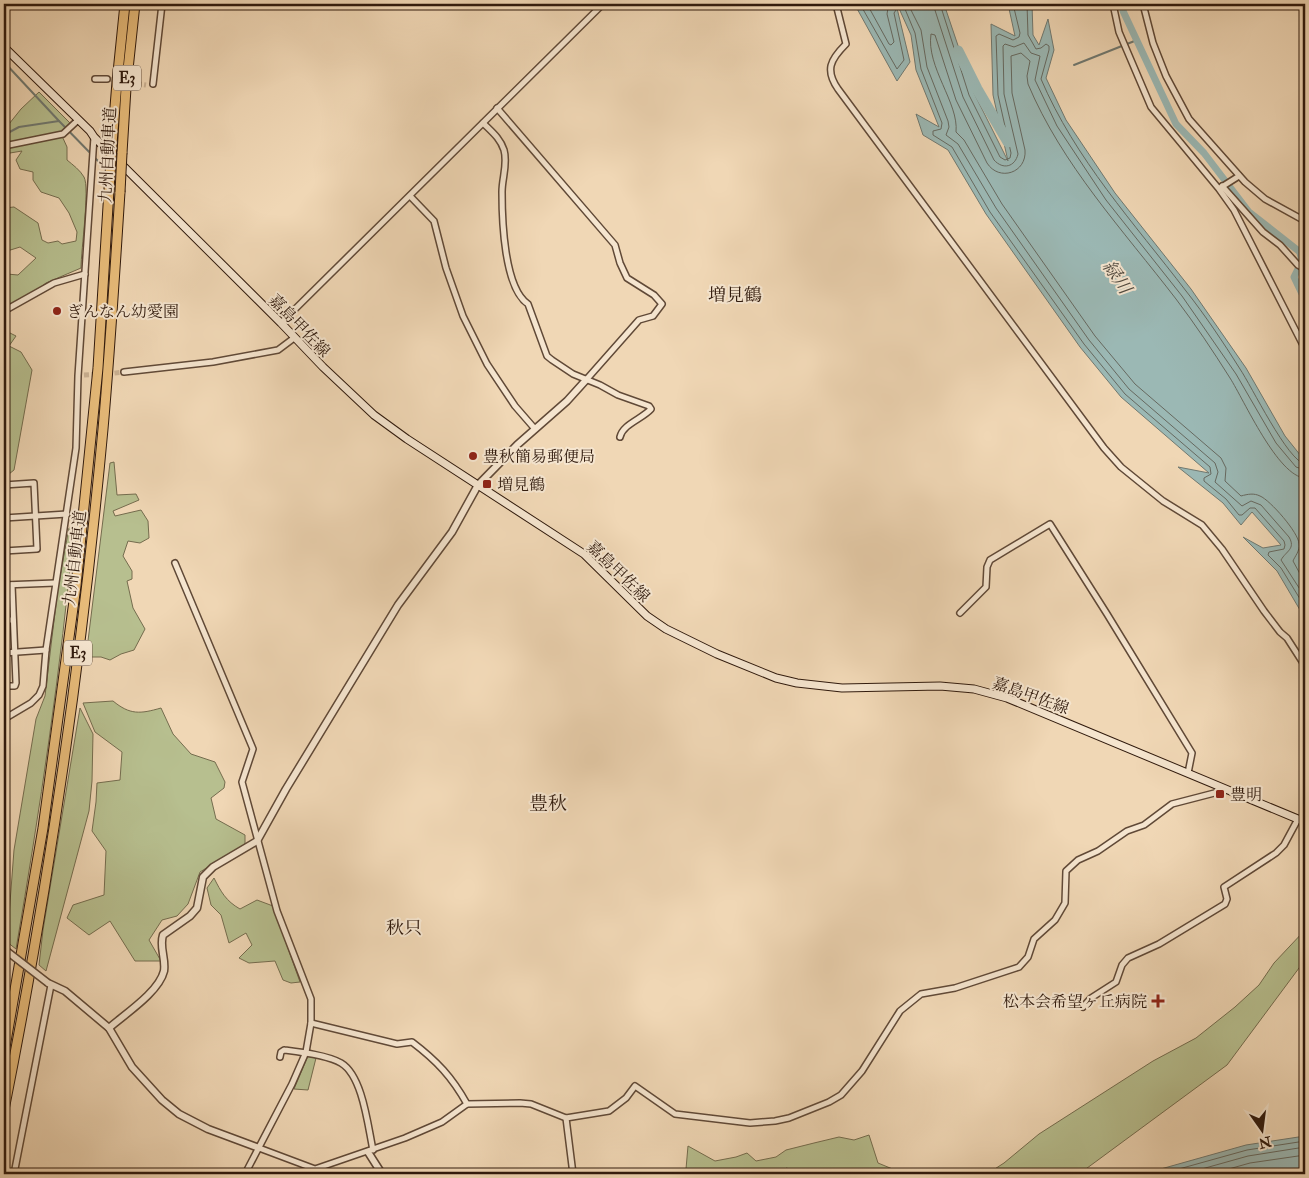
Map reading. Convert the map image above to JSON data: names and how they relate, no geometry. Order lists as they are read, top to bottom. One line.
{"streets":{"highway":["E3","九州自動車道"],"main road":["嘉島甲佐線"]},"districts":["増見鶴","豊秋","秋只"],"water":["緑川"],"places":{"other":["ぎんなん幼愛園","豊秋簡易郵便局"],"transit":["増見鶴","豊明"],"health":["松本会希望ヶ丘病院"]},"north":"bottom"}
